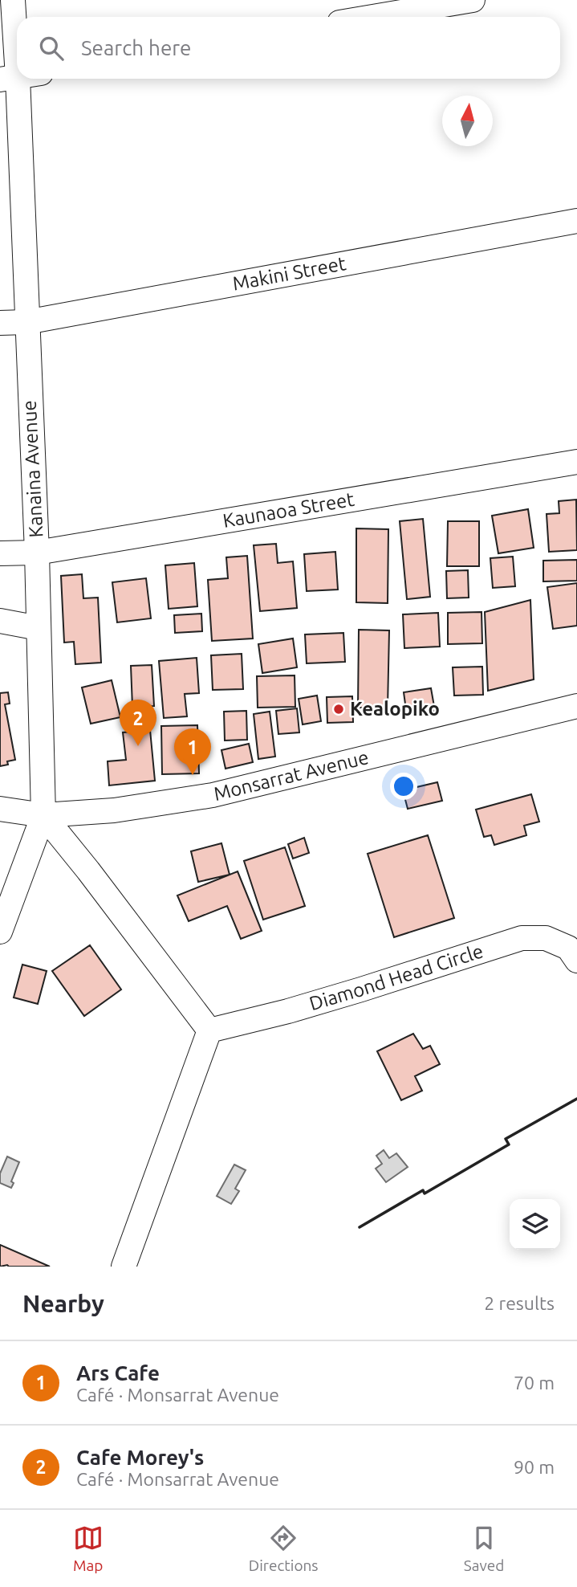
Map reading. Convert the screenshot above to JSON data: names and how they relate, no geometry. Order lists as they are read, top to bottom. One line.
{"streets":{"street":["Makini Street","Kanaina Avenue","Kaunaoa Street","Monsarrat Avenue","Diamond Head Circle"]},"crossings":[["Makini Street","Kanaina Avenue"],["Kanaina Avenue","Kaunaoa Street"],["Kanaina Avenue","Monsarrat Avenue"]],"places":["Kealopiko"],"north":"top","page":{"search":"Search here","pins":["2","1"],"heading":["Nearby","2 results"],"list":[{"mark":"1","name":"Ars Cafe","note":"Café · Monsarrat Avenue","value":"70 m"},{"mark":"2","name":"Cafe Morey's","note":"Café · Monsarrat Avenue","value":"90 m"}],"nav":["Map","Directions","Saved"]}}
